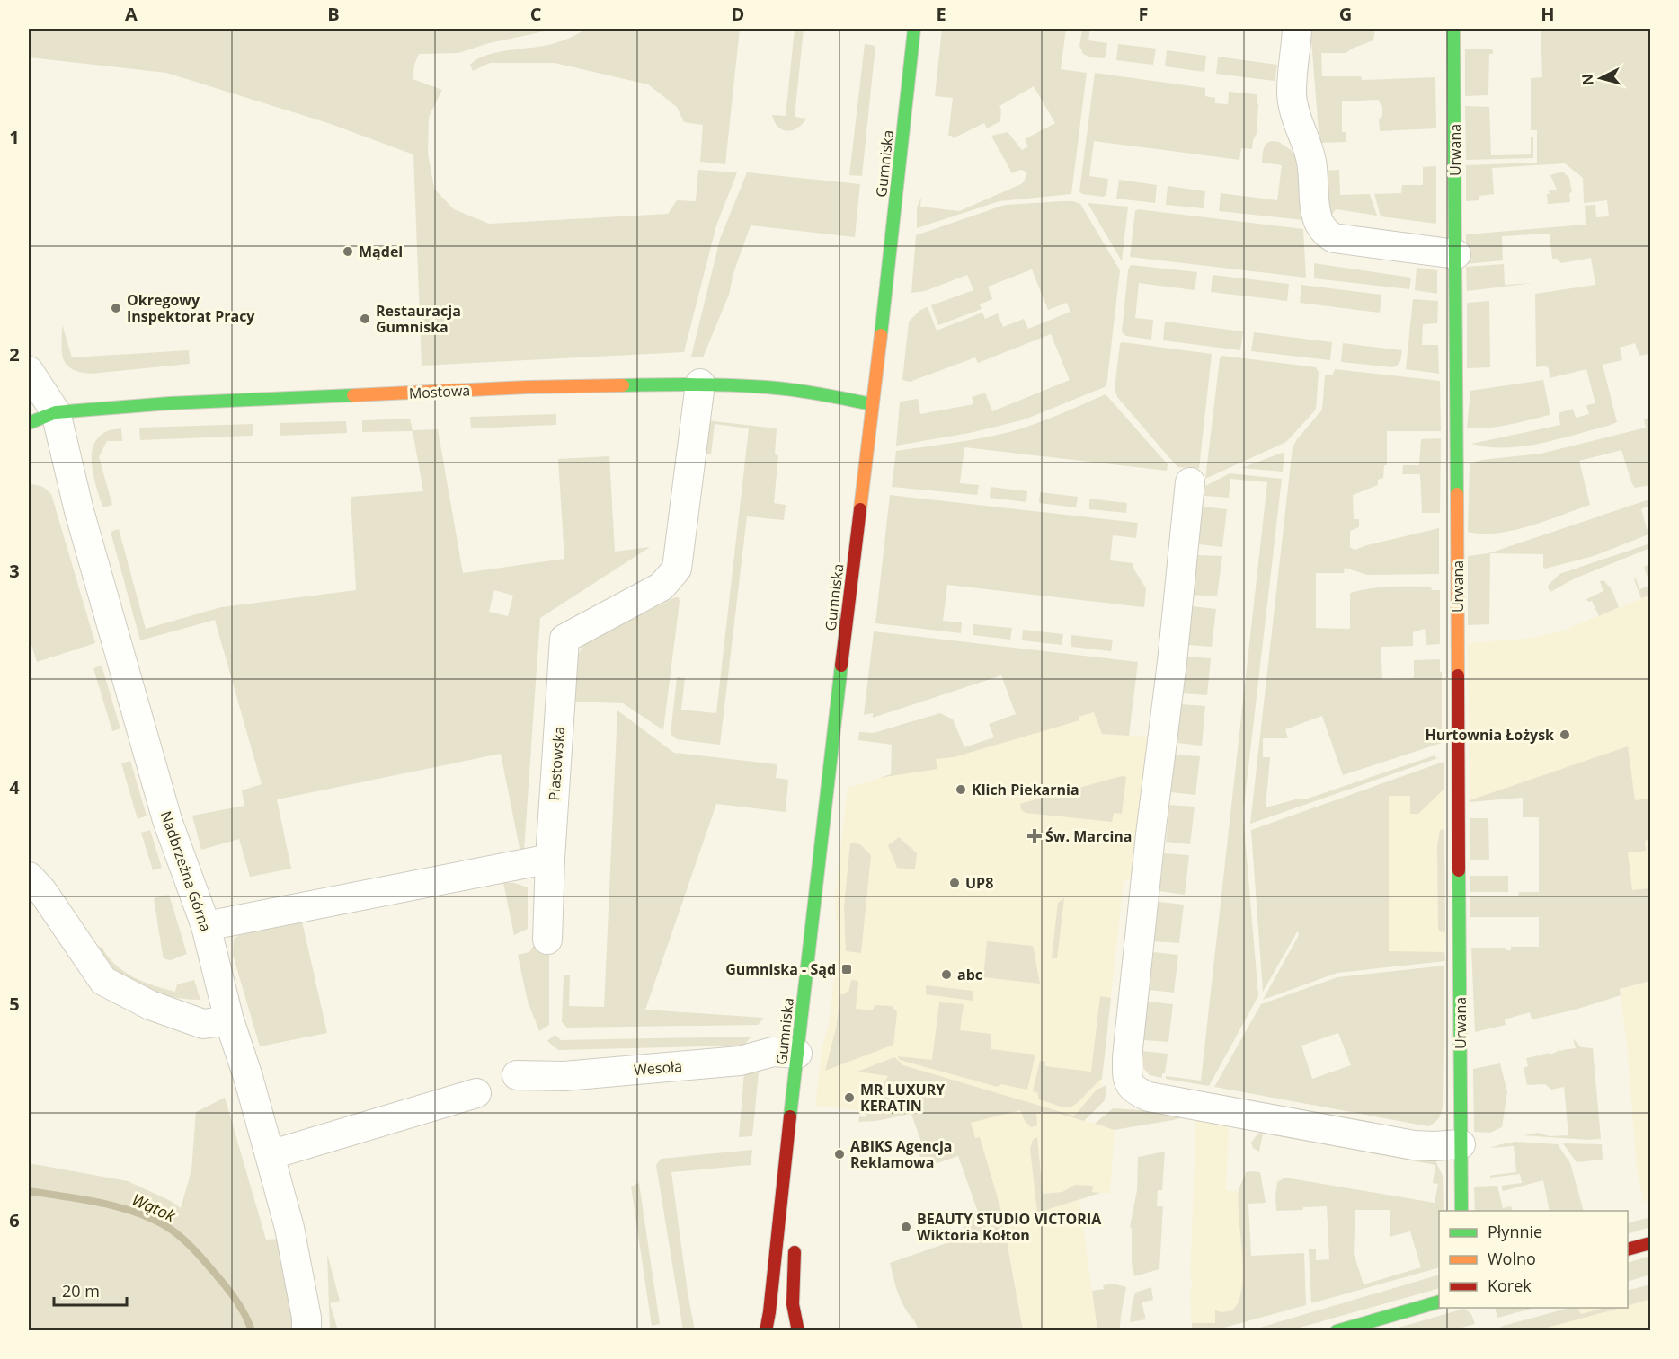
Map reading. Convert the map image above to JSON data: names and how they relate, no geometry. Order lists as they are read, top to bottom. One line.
{"streets":{"street":["Urwana","Gumniska","Mostowa","Piastowska","Nadbrzeżna Górna","Wesoła"]},"crossings":[["Gumniska","Mostowa"],["Gumniska","Wesoła"],["Mostowa","Piastowska"],["Mostowa","Nadbrzeżna Górna"]],"water":["Wątok"],"places":{"other":["Mądel","Okregowy Inspektorat Pracy","Restauracja Gumniska","Hurtownia Łożysk","Klich Piekarnia","UP8","abc","MR LUXURY KERATIN","ABIKS Agencja Reklamowa","BEAUTY STUDIO VICTORIA Wiktoria Kołton"],"health":["Św. Marcina"],"transit":["Gumniska - Sąd"]},"legend":["Płynnie","Wolno","Korek"],"scale_bar":"20 m","north":"left","grid":{"columns":["A","B","C","D","E","F","G","H"],"rows":["1","2","3","4","5","6"]}}
